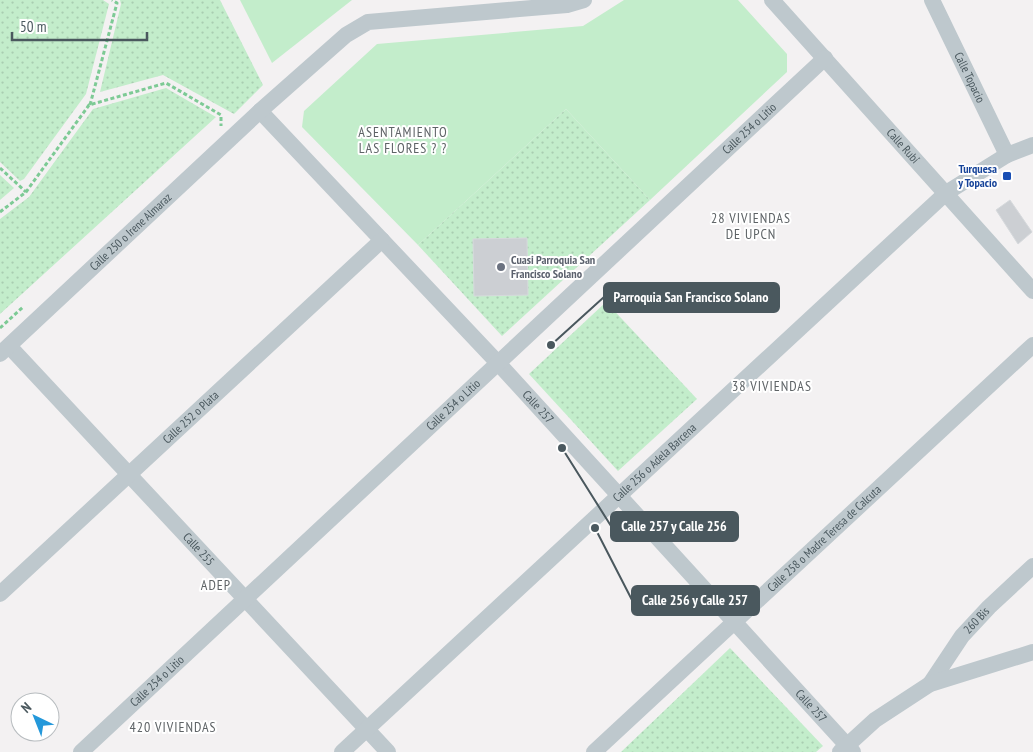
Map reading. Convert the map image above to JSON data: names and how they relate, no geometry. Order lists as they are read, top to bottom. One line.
{"streets":{"street":["Calle Topacio","Calle 254 o Litio","Calle Rubí","Calle 250 o Irene Almaraz","Calle 257","Calle 252 o Plata","Calle 256 o Adela Barcena","Calle 258 o Madre Teresa de Calcuta","Calle 255","260 Bis"]},"crossings":[["Calle Topacio","Calle 256 o Adela Barcena"],["Calle 254 o Litio","Calle Rubí"],["Calle 254 o Litio","Calle 257"],["Calle 254 o Litio","Calle 255"],["Calle Rubí","Calle 256 o Adela Barcena"],["Calle 250 o Irene Almaraz","Calle 257"],["Calle 250 o Irene Almaraz","Calle 255"],["Calle 257","Calle 252 o Plata"],["Calle 257","Calle 256 o Adela Barcena"],["Calle 257","Calle 258 o Madre Teresa de Calcuta"],["Calle 252 o Plata","Calle 255"],["Calle 256 o Adela Barcena","Calle 255"]],"districts":["ASENTAMIENTO LAS FLORES ? ?","28 VIVIENDAS DE UPCN","38 VIVIENDAS","ADEP","420 VIVIENDAS"],"places":{"transit":["Turquesa y Topacio"],"other":["Cuasi Parroquia San Francisco Solano","Parroquia San Francisco Solano","Calle 257 y Calle 256","Calle 256 y Calle 257"]},"scale_bar":"50 m","north":"top left"}
